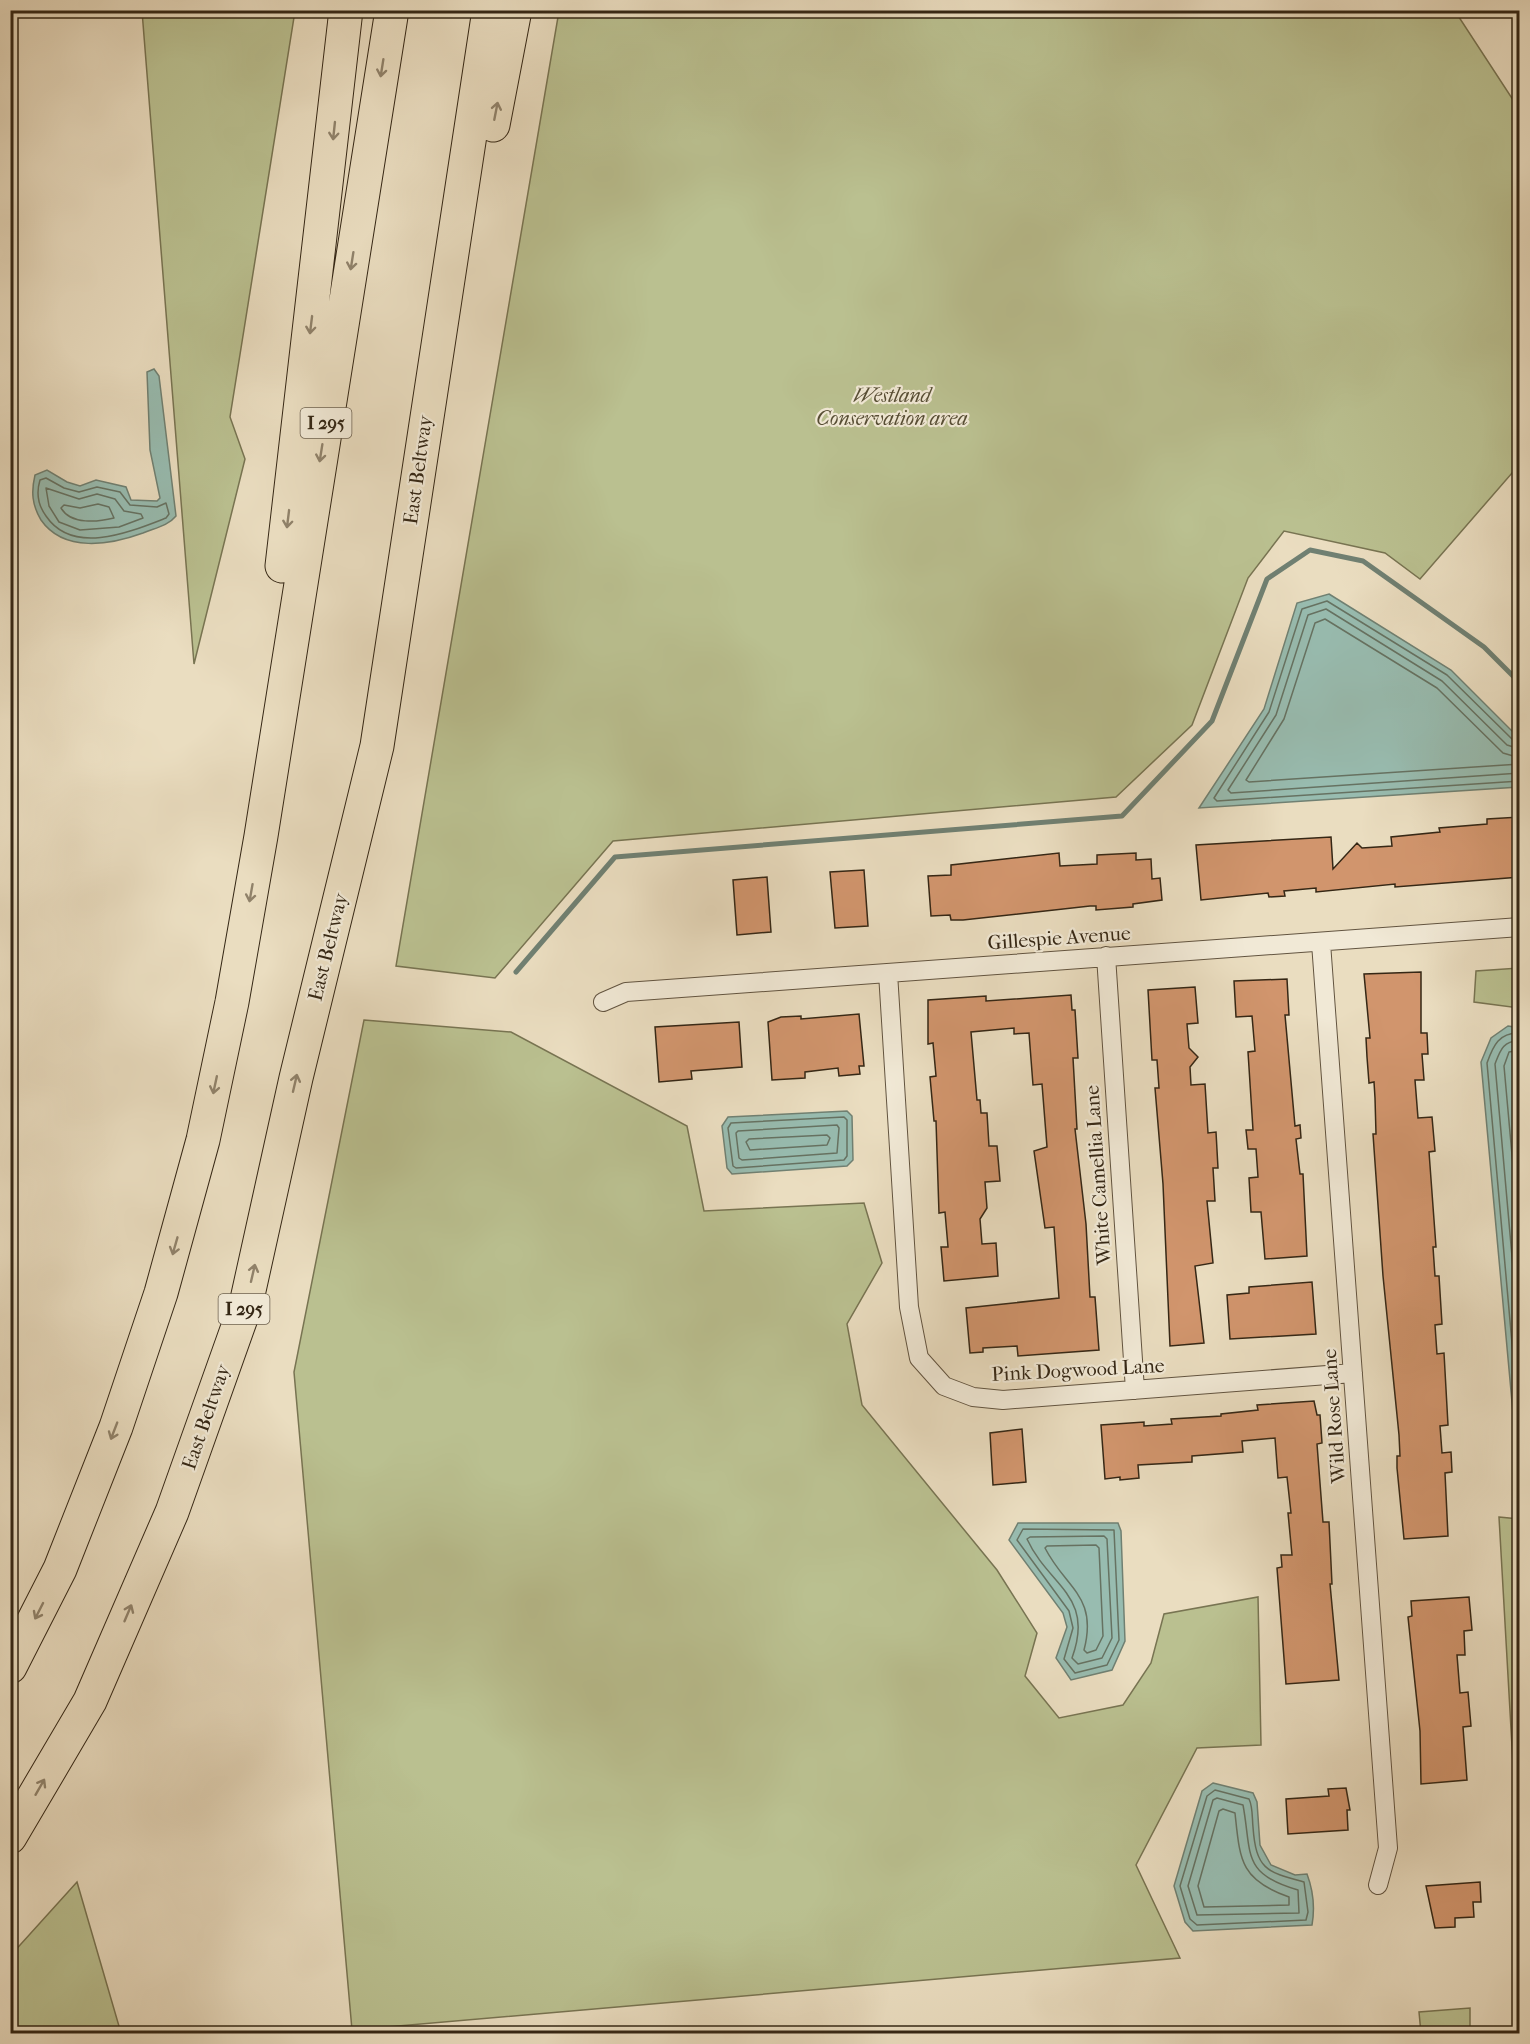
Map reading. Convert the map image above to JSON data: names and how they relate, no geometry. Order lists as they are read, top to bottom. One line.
{"streets":{"highway":["I 295","East Beltway"],"street":["Gillespie Avenue","White Camellia Lane","Pink Dogwood Lane","Wild Rose Lane"]},"crossings":[["Gillespie Avenue","White Camellia Lane"],["Gillespie Avenue","Pink Dogwood Lane"],["Gillespie Avenue","Wild Rose Lane"],["White Camellia Lane","Pink Dogwood Lane"],["Pink Dogwood Lane","Wild Rose Lane"]],"parks":["Westland Conservation area"]}
